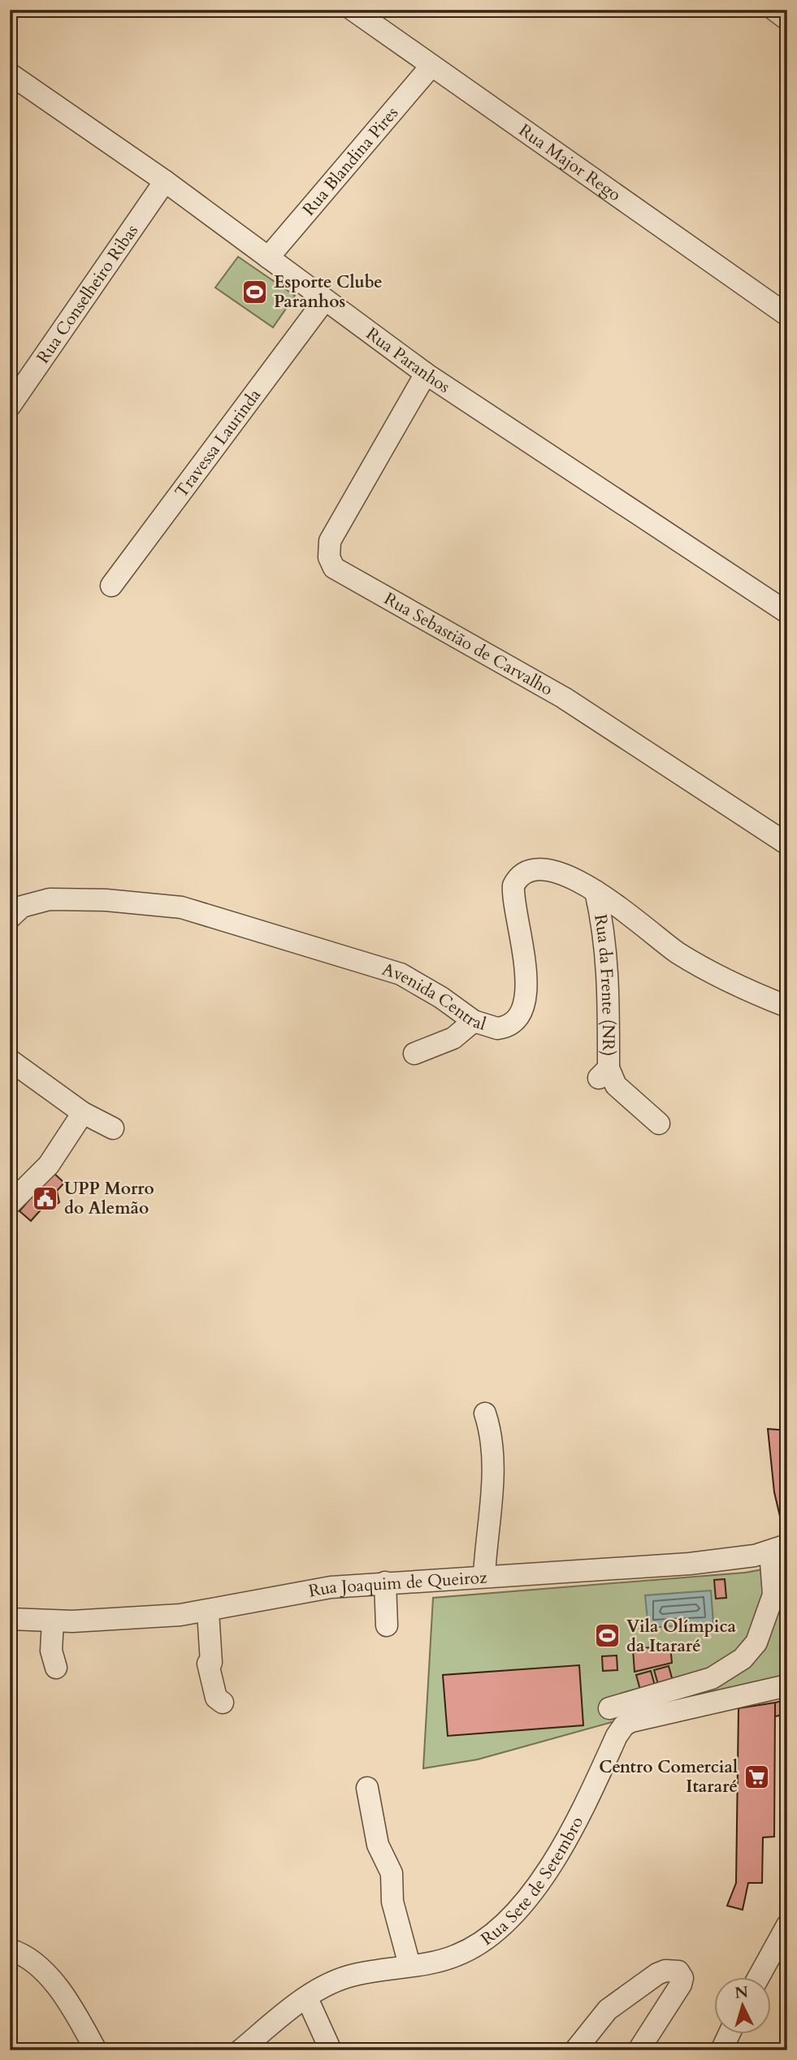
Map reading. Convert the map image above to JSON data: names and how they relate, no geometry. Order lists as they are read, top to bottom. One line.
{"streets":{"street":["Rua Blandina Pires","Rua Major Rego","Rua Conselheiro Ribas","Rua Paranhos","Travessa Laurinda","Rua Sebastião de Carvalho","Rua da Frente (NR)","Avenida Central","Rua Joaquim de Queiroz","Rua Sete de Setembro"]},"crossings":[["Rua Blandina Pires","Rua Major Rego"],["Rua Blandina Pires","Rua Paranhos"],["Rua Conselheiro Ribas","Rua Paranhos"],["Rua Paranhos","Travessa Laurinda"],["Rua Paranhos","Rua Sebastião de Carvalho"],["Rua da Frente (NR)","Avenida Central"]],"places":{"sports":["Esporte Clube Paranhos","Vila Olímpica da Itararé"],"public building":["UPP Morro do Alemão"],"supermarket":["Centro Comercial Itararé"]},"north":"top"}
